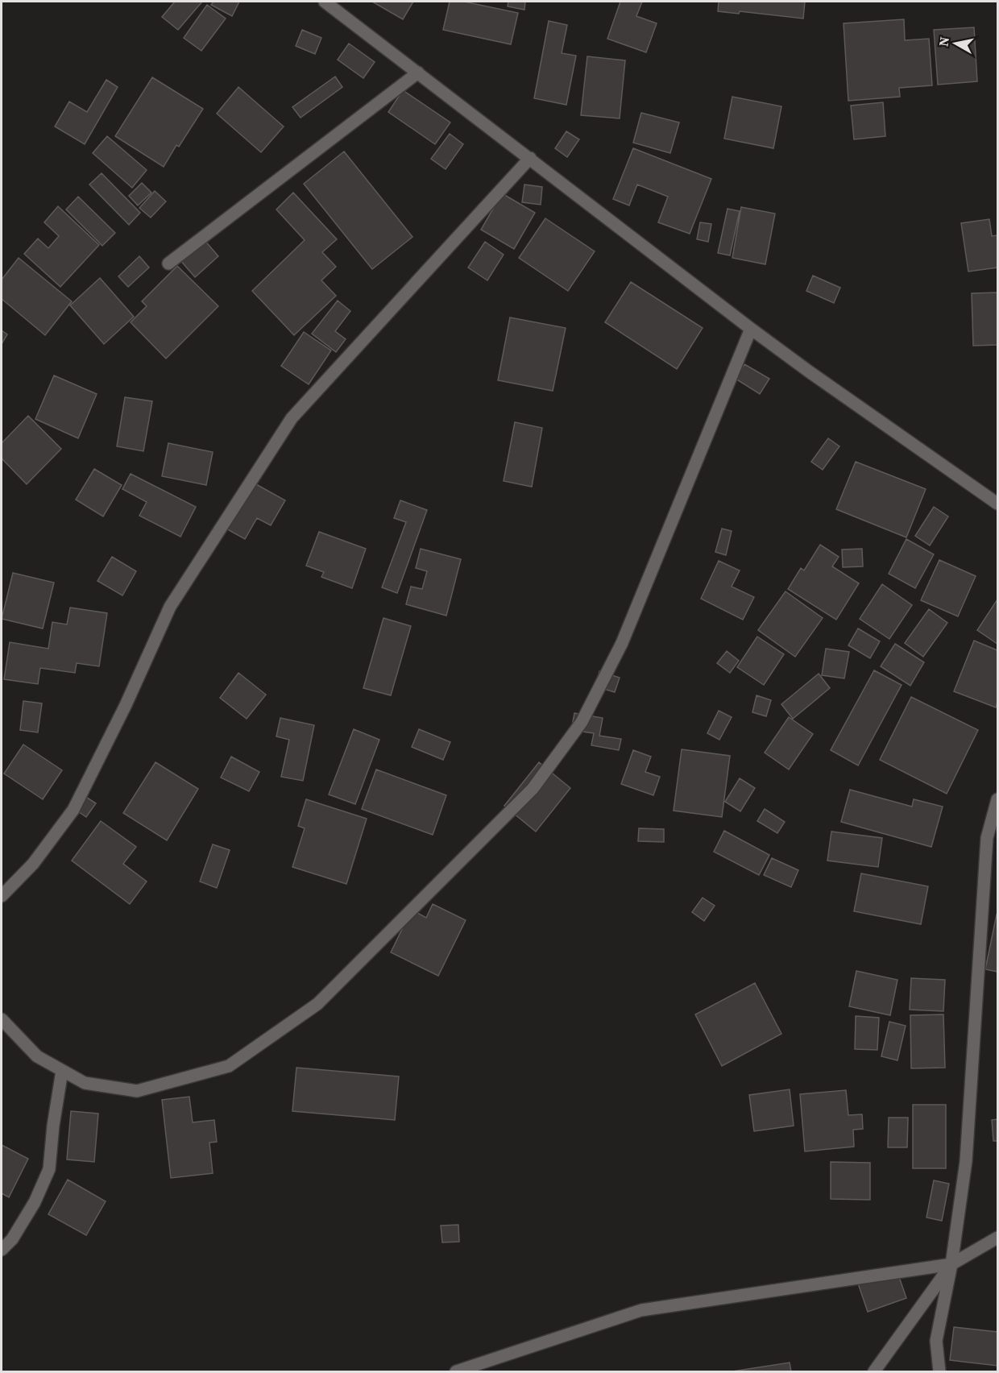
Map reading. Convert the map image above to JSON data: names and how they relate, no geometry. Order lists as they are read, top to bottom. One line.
{"north":"left"}
